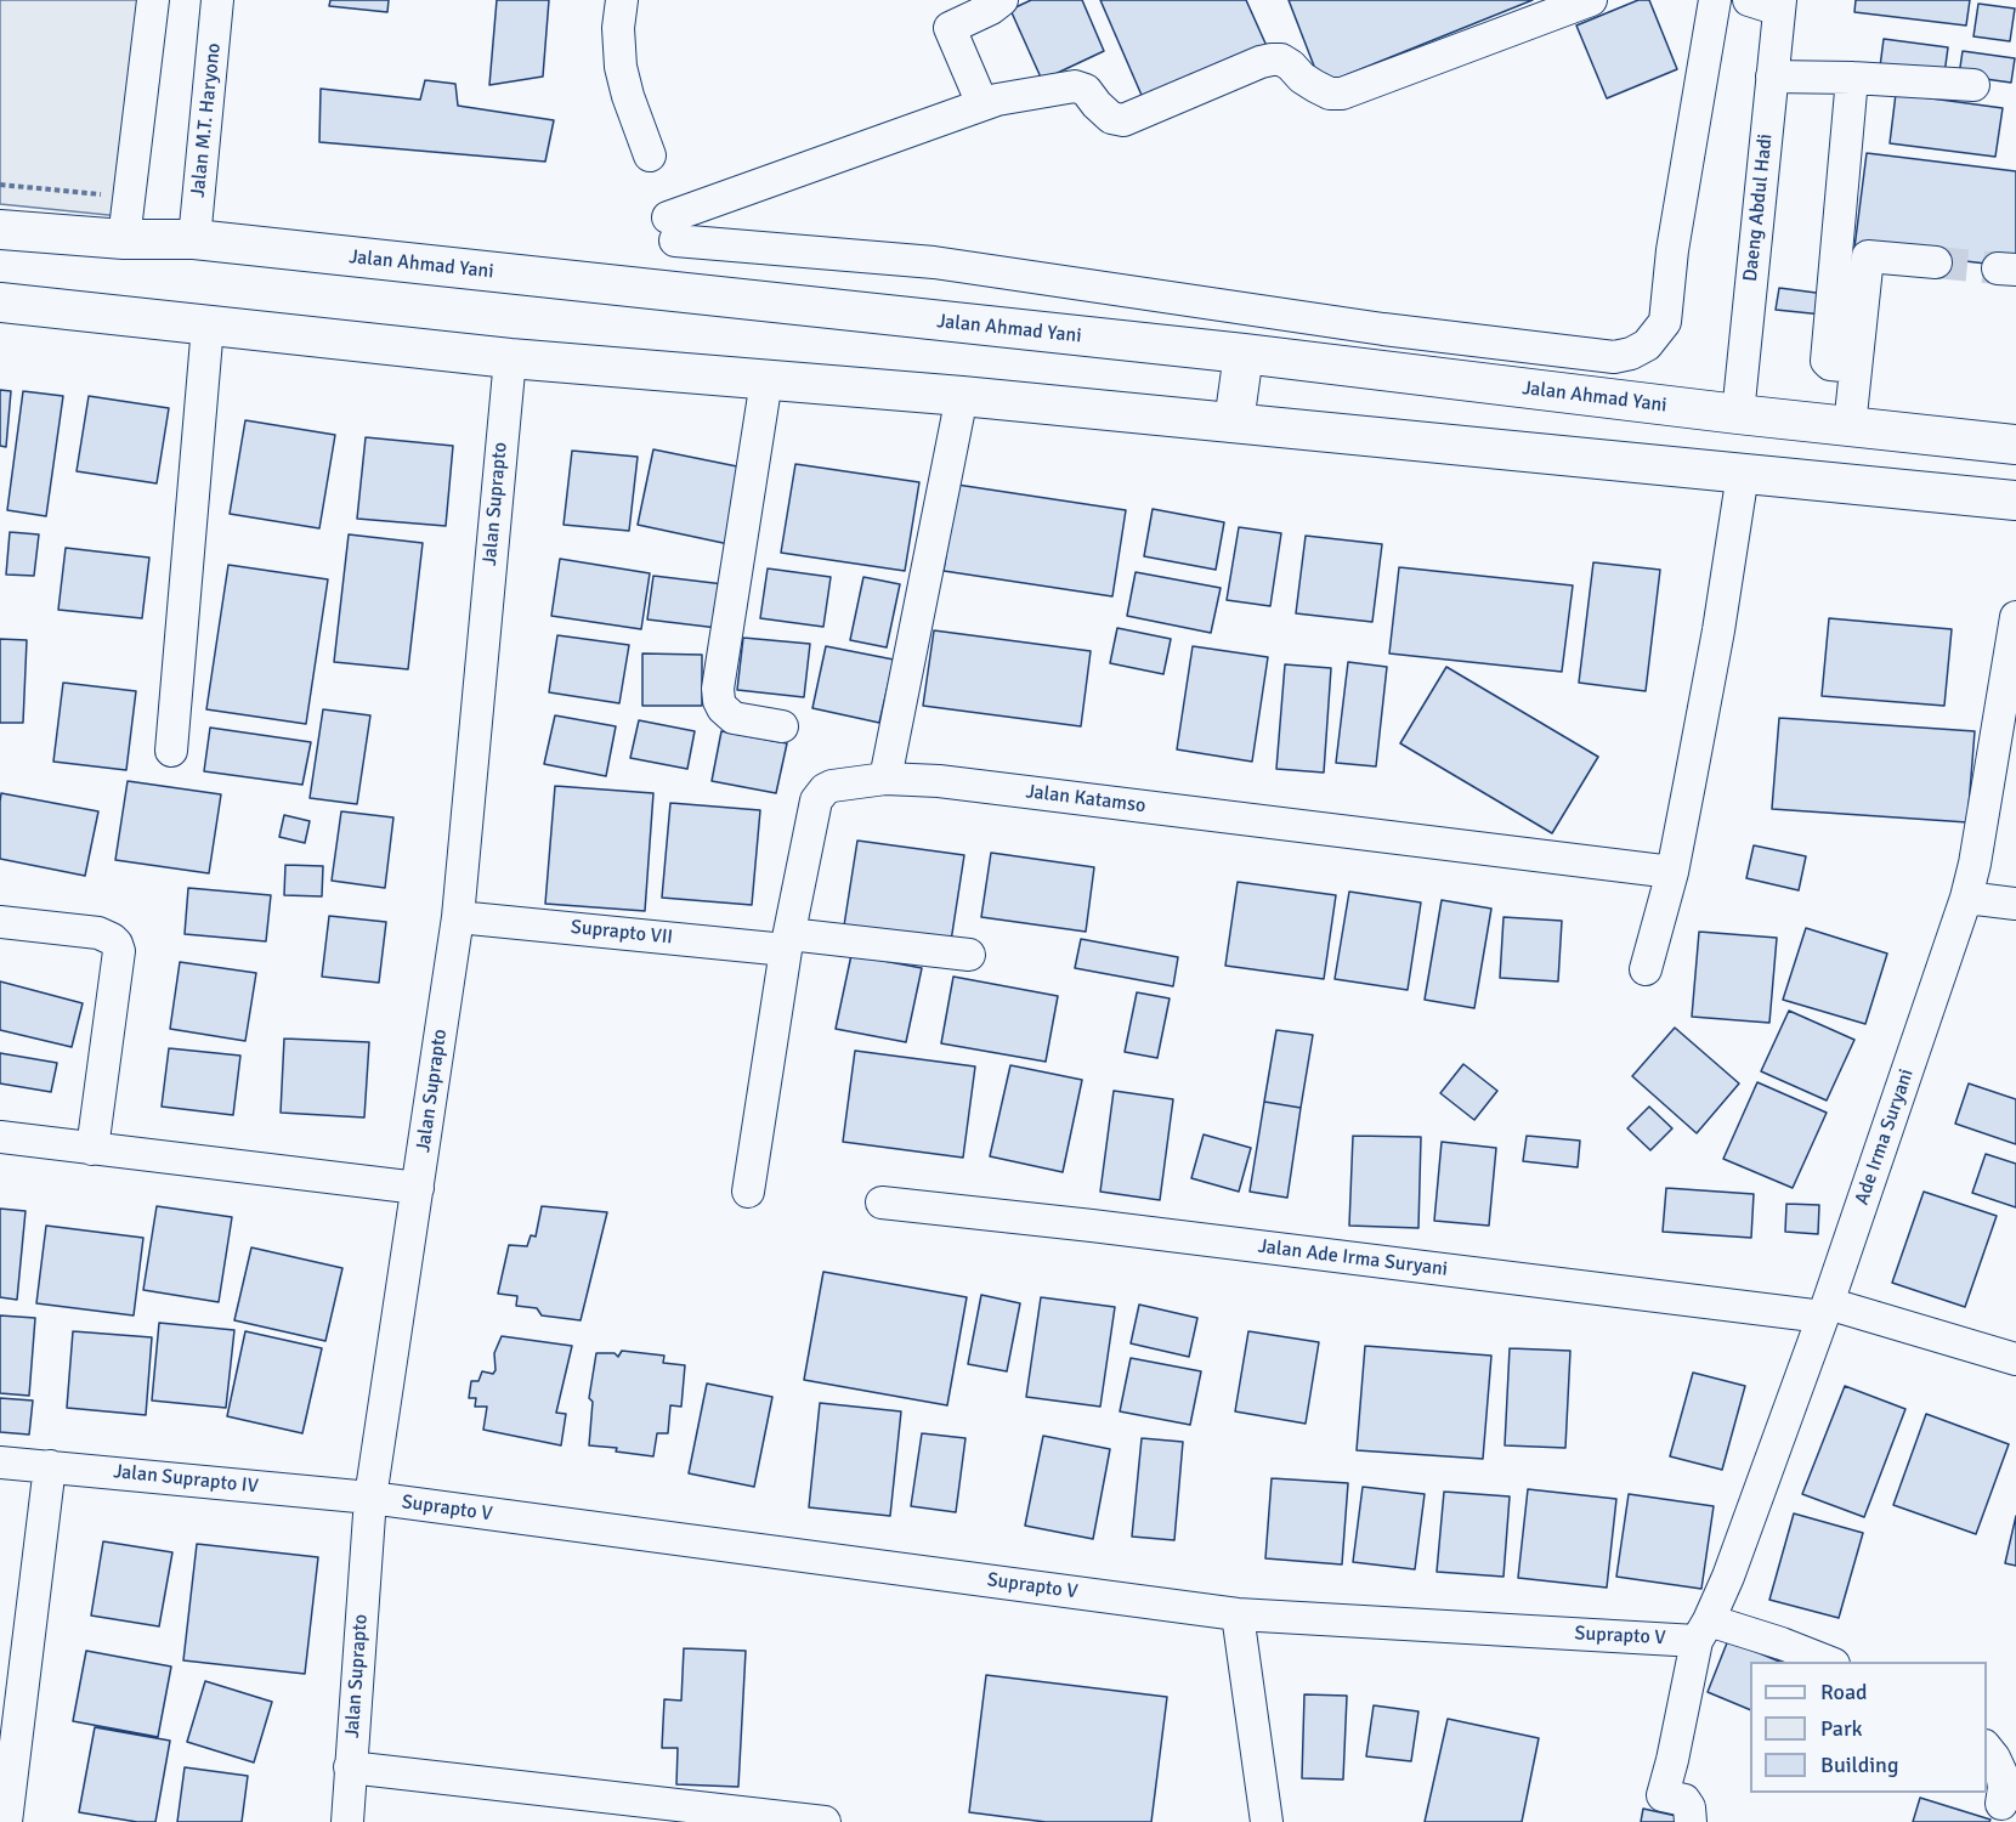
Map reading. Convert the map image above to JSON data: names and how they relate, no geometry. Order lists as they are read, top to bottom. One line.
{"streets":{"main road":["Jalan Ahmad Yani"],"street":["Jalan M.T. Haryono","Daeng Abdul Hadi","Jalan Suprapto","Jalan Katamso","Suprapto VII","Ade Irma Suryani","Jalan Ade Irma Suryani","Jalan Suprapto IV","Suprapto V"]},"crossings":[["Jalan M.T. Haryono","Jalan Ahmad Yani"],["Daeng Abdul Hadi","Jalan Ahmad Yani"],["Jalan Suprapto","Suprapto VII"],["Jalan Suprapto","Jalan Suprapto IV"],["Jalan Suprapto","Suprapto V"],["Jalan Katamso","Suprapto VII"],["Ade Irma Suryani","Jalan Ade Irma Suryani"],["Ade Irma Suryani","Suprapto V"],["Jalan Suprapto IV","Suprapto V"]],"legend":["Road","Park","Building"]}
